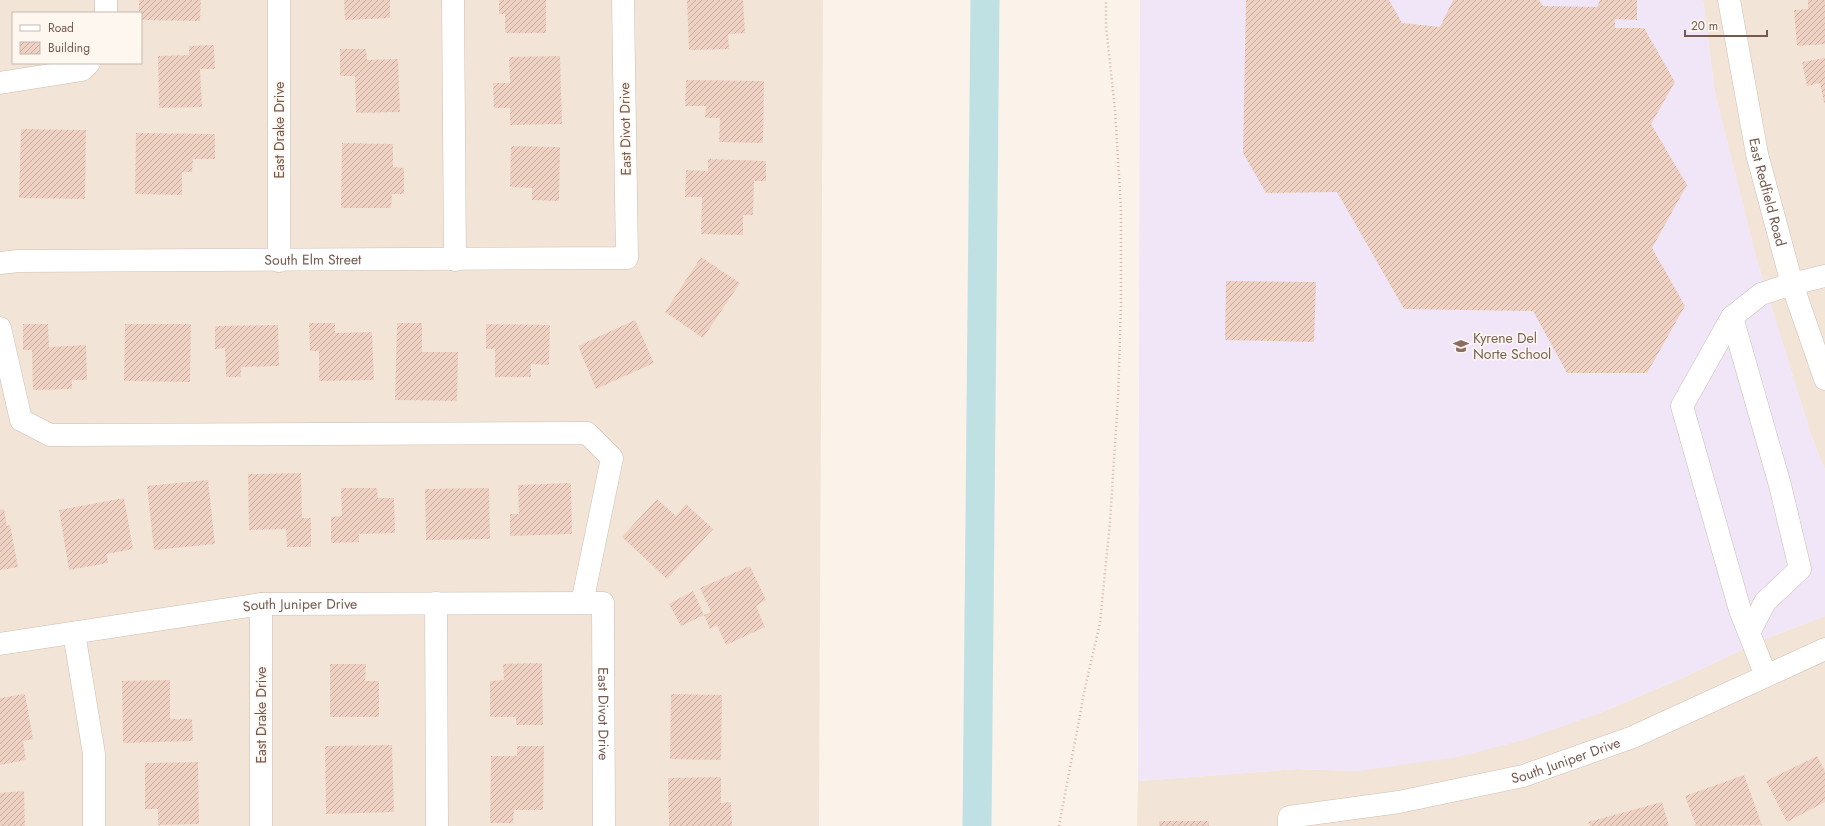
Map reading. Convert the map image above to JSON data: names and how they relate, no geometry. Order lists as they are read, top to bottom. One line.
{"streets":{"street":["East Divot Drive","East Drake Drive","East Redfield Road","South Elm Street","South Juniper Drive"]},"crossings":[["East Divot Drive","South Elm Street"],["East Divot Drive","South Juniper Drive"],["East Drake Drive","South Elm Street"],["East Drake Drive","South Juniper Drive"]],"places":{"school or university":["Kyrene Del Norte School"]},"legend":["Road","Building"],"scale_bar":"20 m"}
